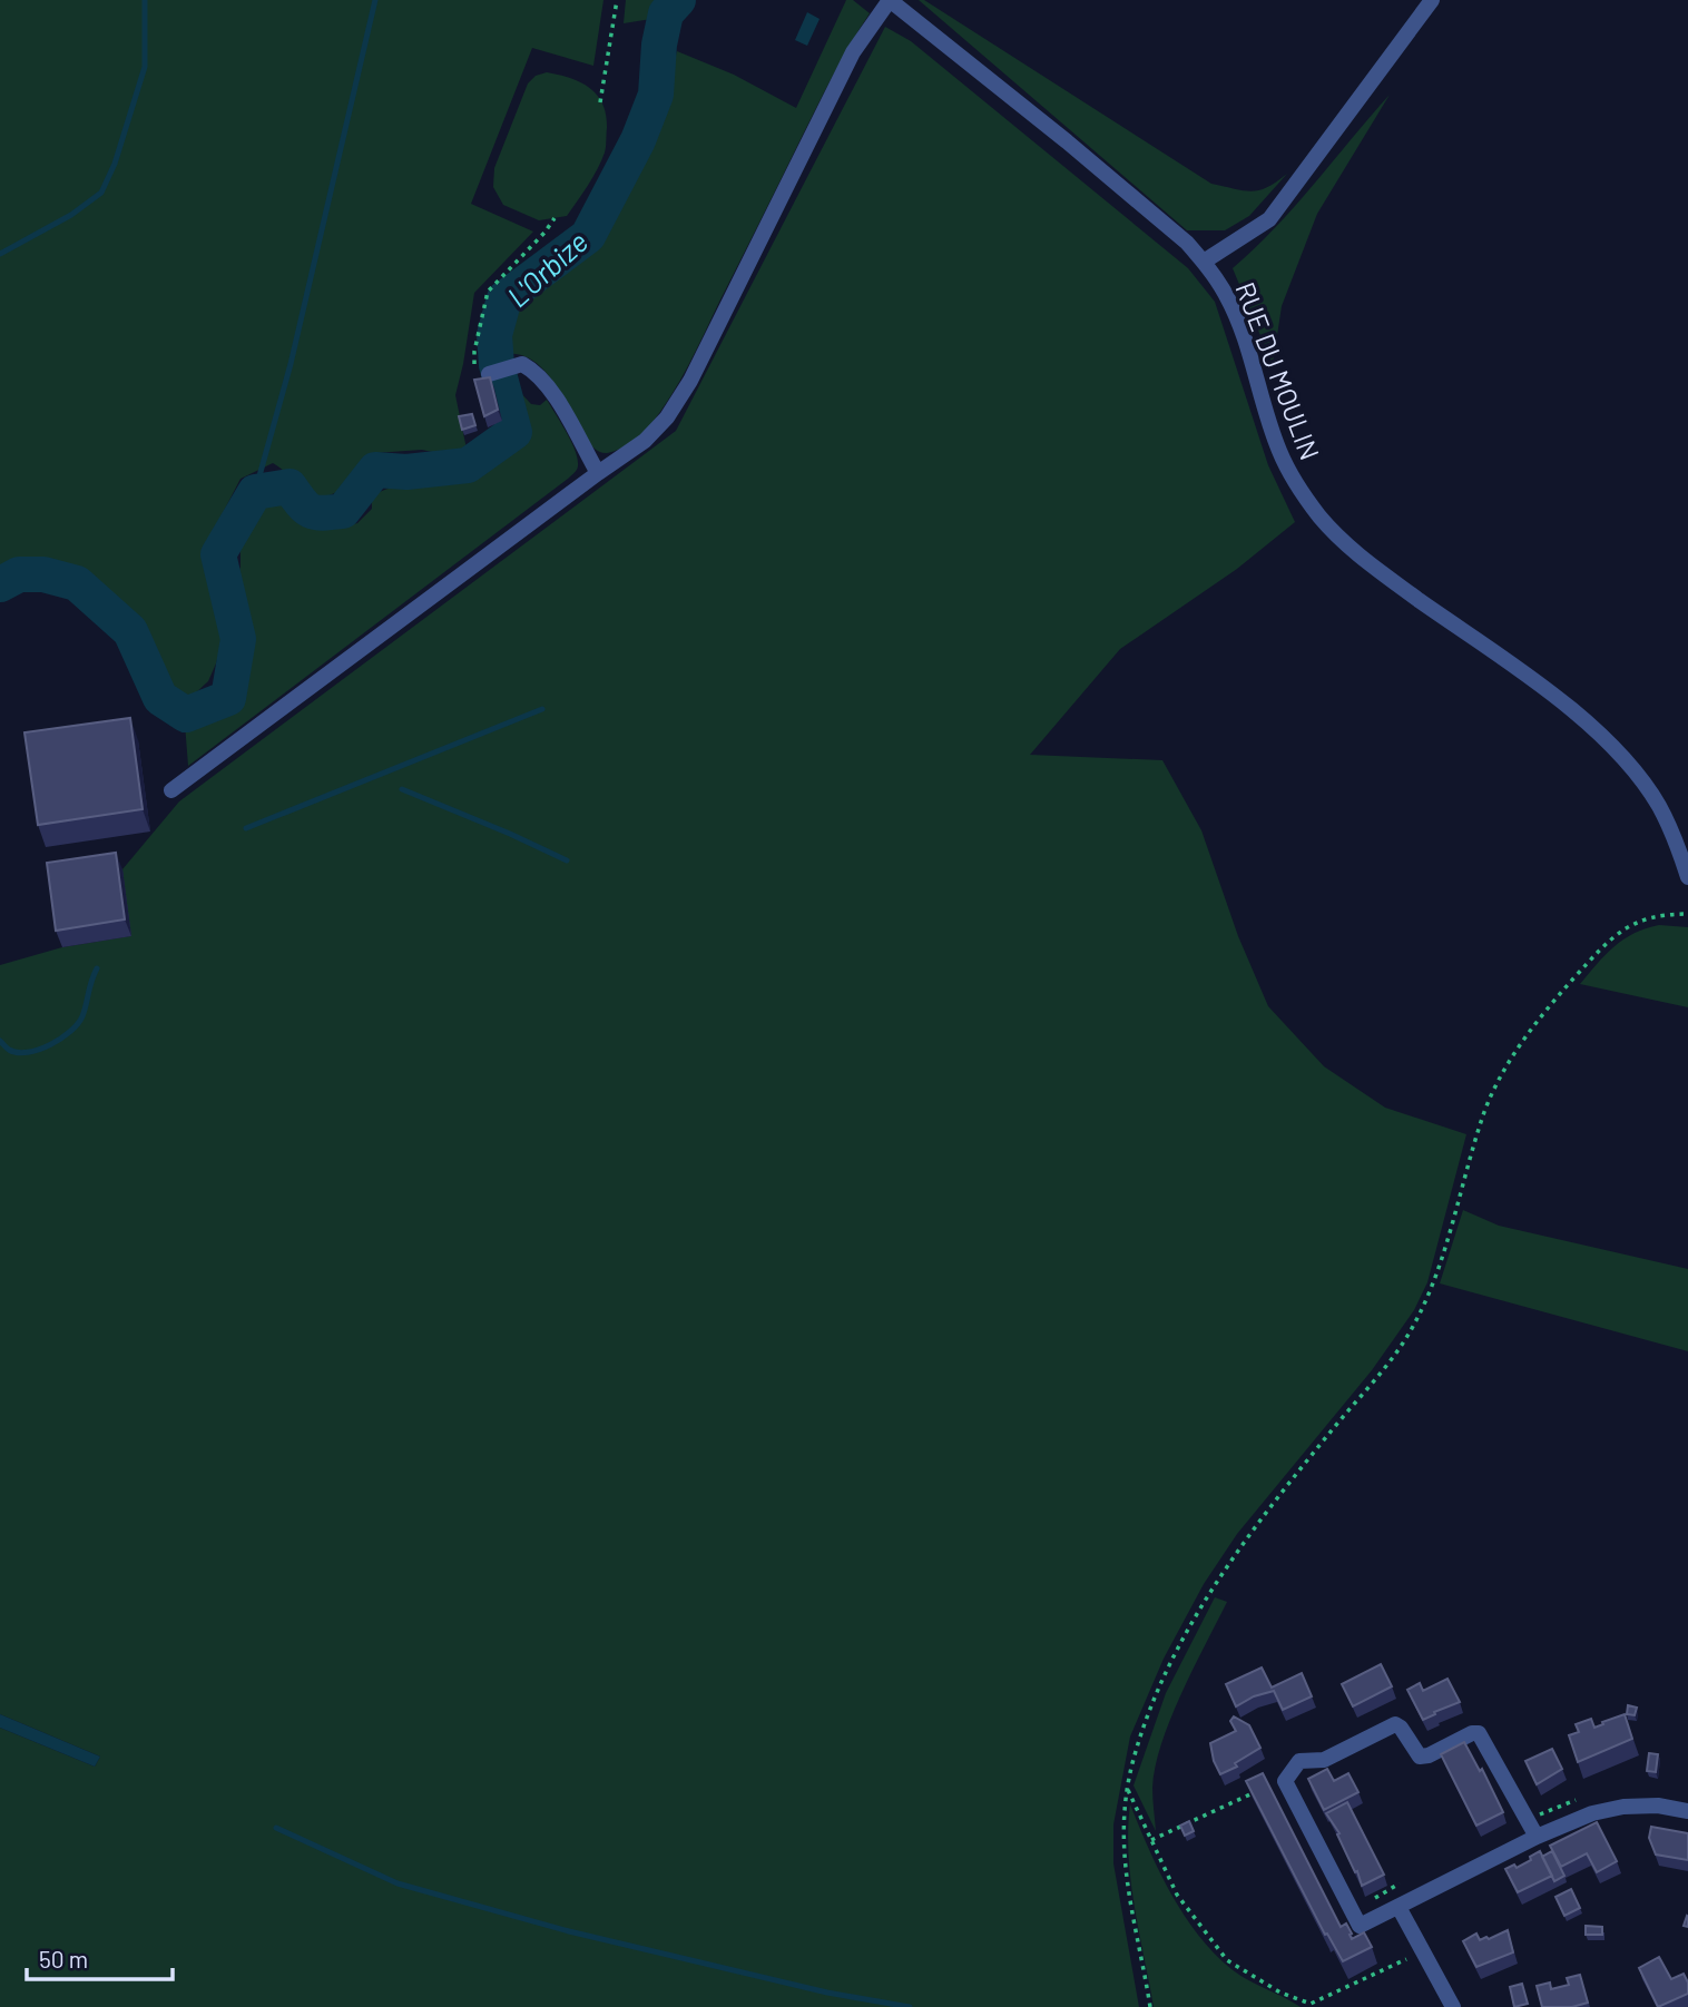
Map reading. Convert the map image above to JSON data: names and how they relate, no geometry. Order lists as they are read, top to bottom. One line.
{"streets":{"street":["RUE DU MOULIN"]},"water":["L'Orbize"],"scale_bar":"50 m"}
